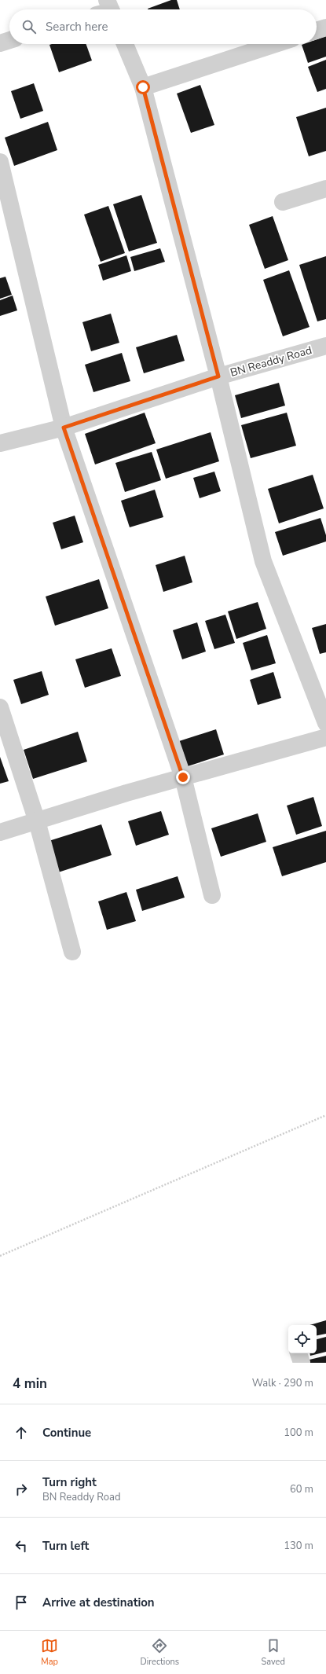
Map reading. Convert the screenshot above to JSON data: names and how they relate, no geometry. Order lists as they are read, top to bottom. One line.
{"streets":{"street":["BN Readdy Road"]},"page":{"search":"Search here","heading":["4 min","Walk · 290 m"],"list":[["Continue","100 m"],["Turn right","BN Readdy Road","60 m"],["Turn left","130 m"],"Arrive at destination"],"nav":["Map","Directions","Saved"]}}
